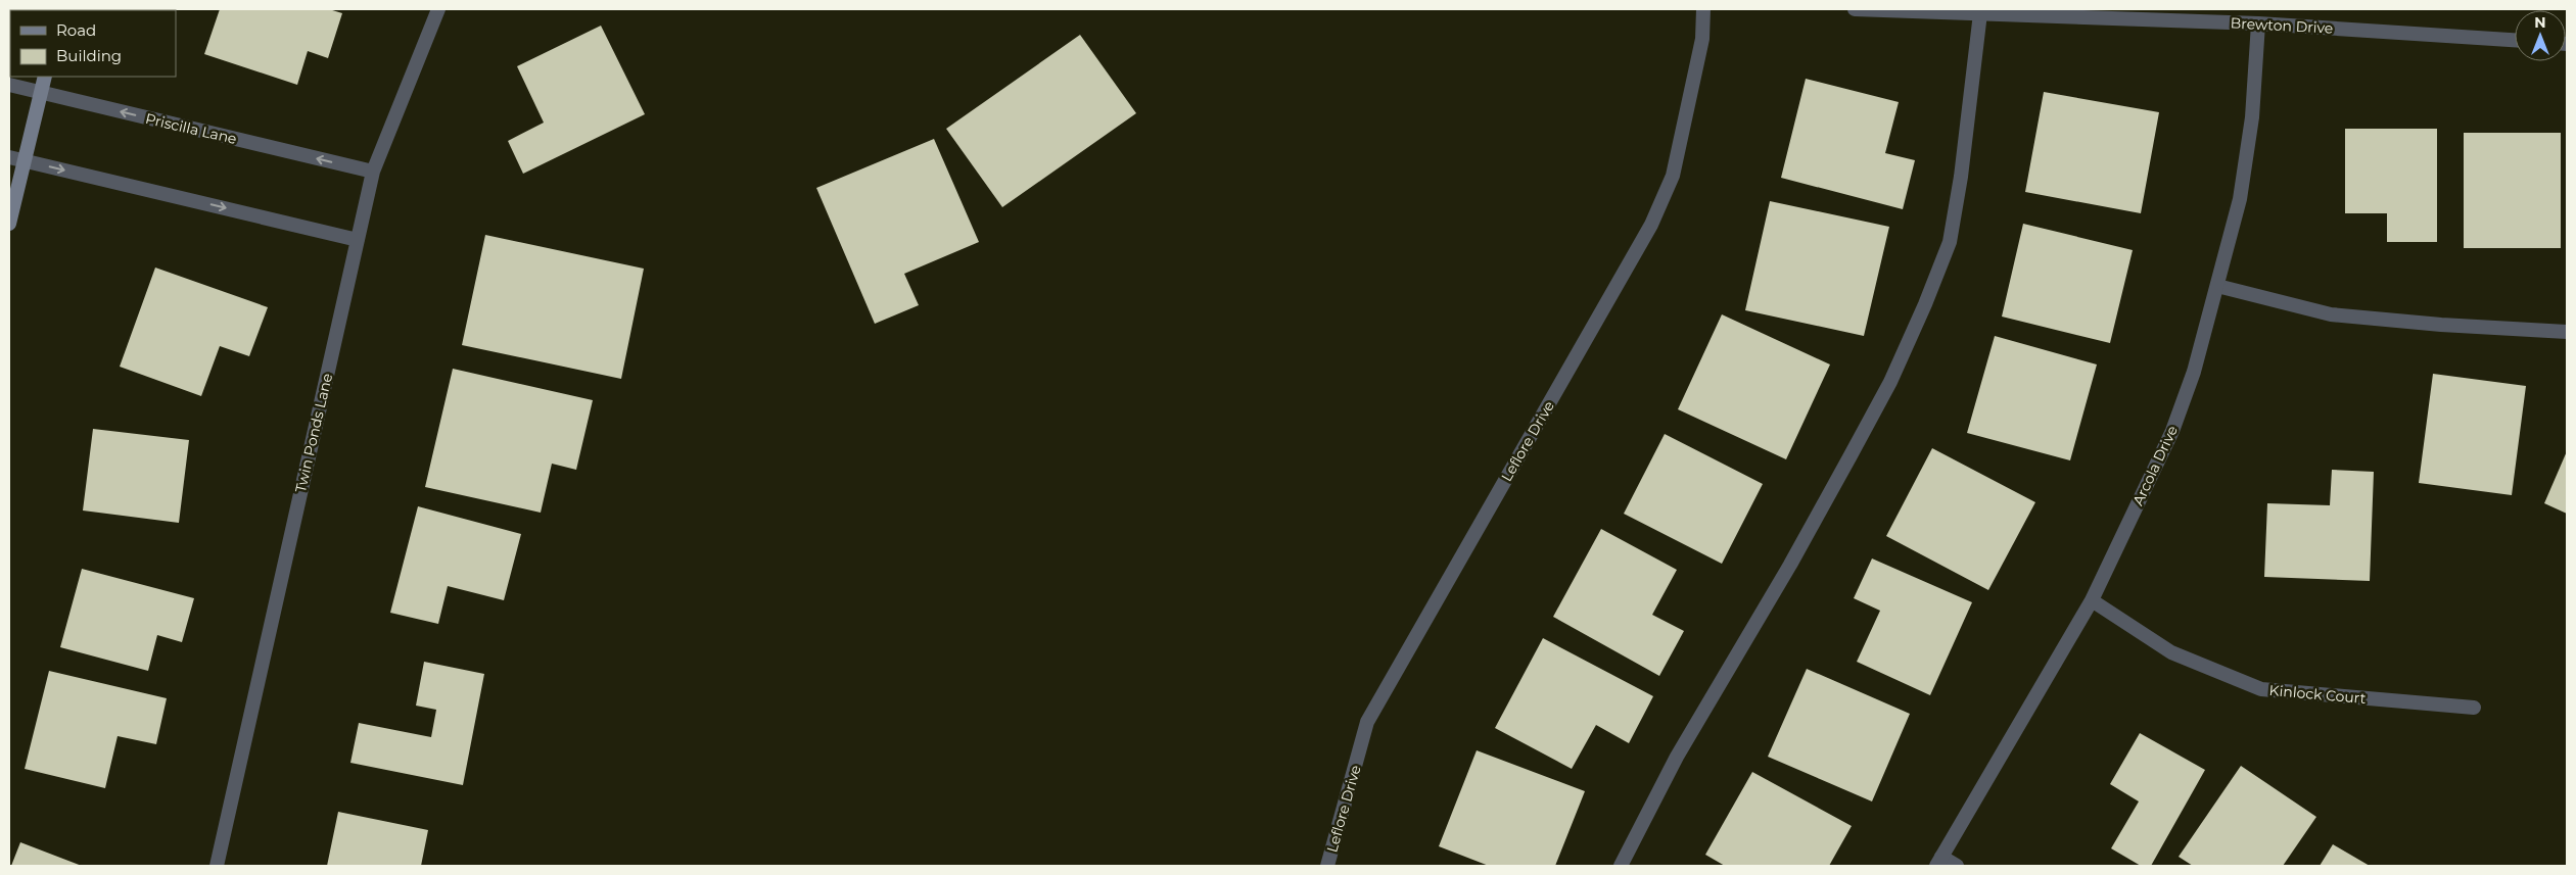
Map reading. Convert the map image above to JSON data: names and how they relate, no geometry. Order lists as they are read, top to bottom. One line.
{"streets":{"street":["Brewton Drive","Priscilla Lane","Twin Ponds Lane","Leflore Drive","Arcola Drive","Kinlock Court"]},"crossings":[["Brewton Drive","Arcola Drive"],["Priscilla Lane","Twin Ponds Lane"],["Arcola Drive","Kinlock Court"]],"legend":["Road","Building"],"north":"top"}
